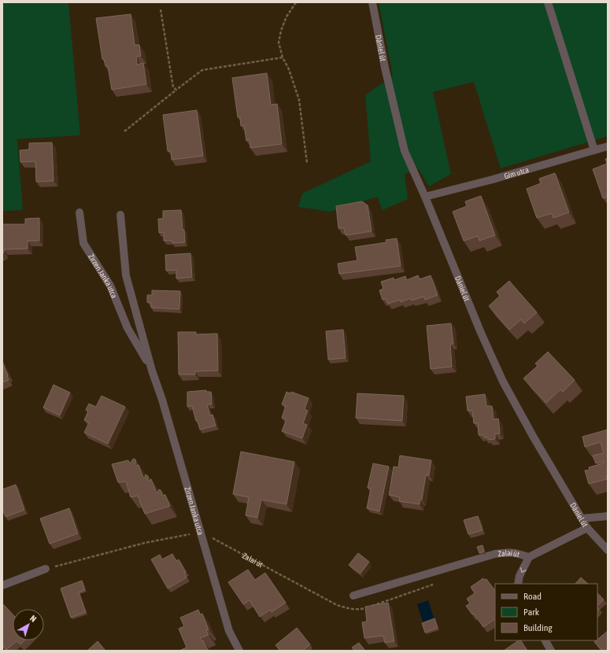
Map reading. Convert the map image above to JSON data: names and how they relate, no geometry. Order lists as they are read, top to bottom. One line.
{"streets":{"street":["Dániel út","Gím utca","Zirzen Janka utca","Zalai út"]},"crossings":[["Dániel út","Gím utca"],["Dániel út","Zalai út"],["Zirzen Janka utca","Zalai út"]],"legend":["Road","Park","Building"],"north":"top right"}
